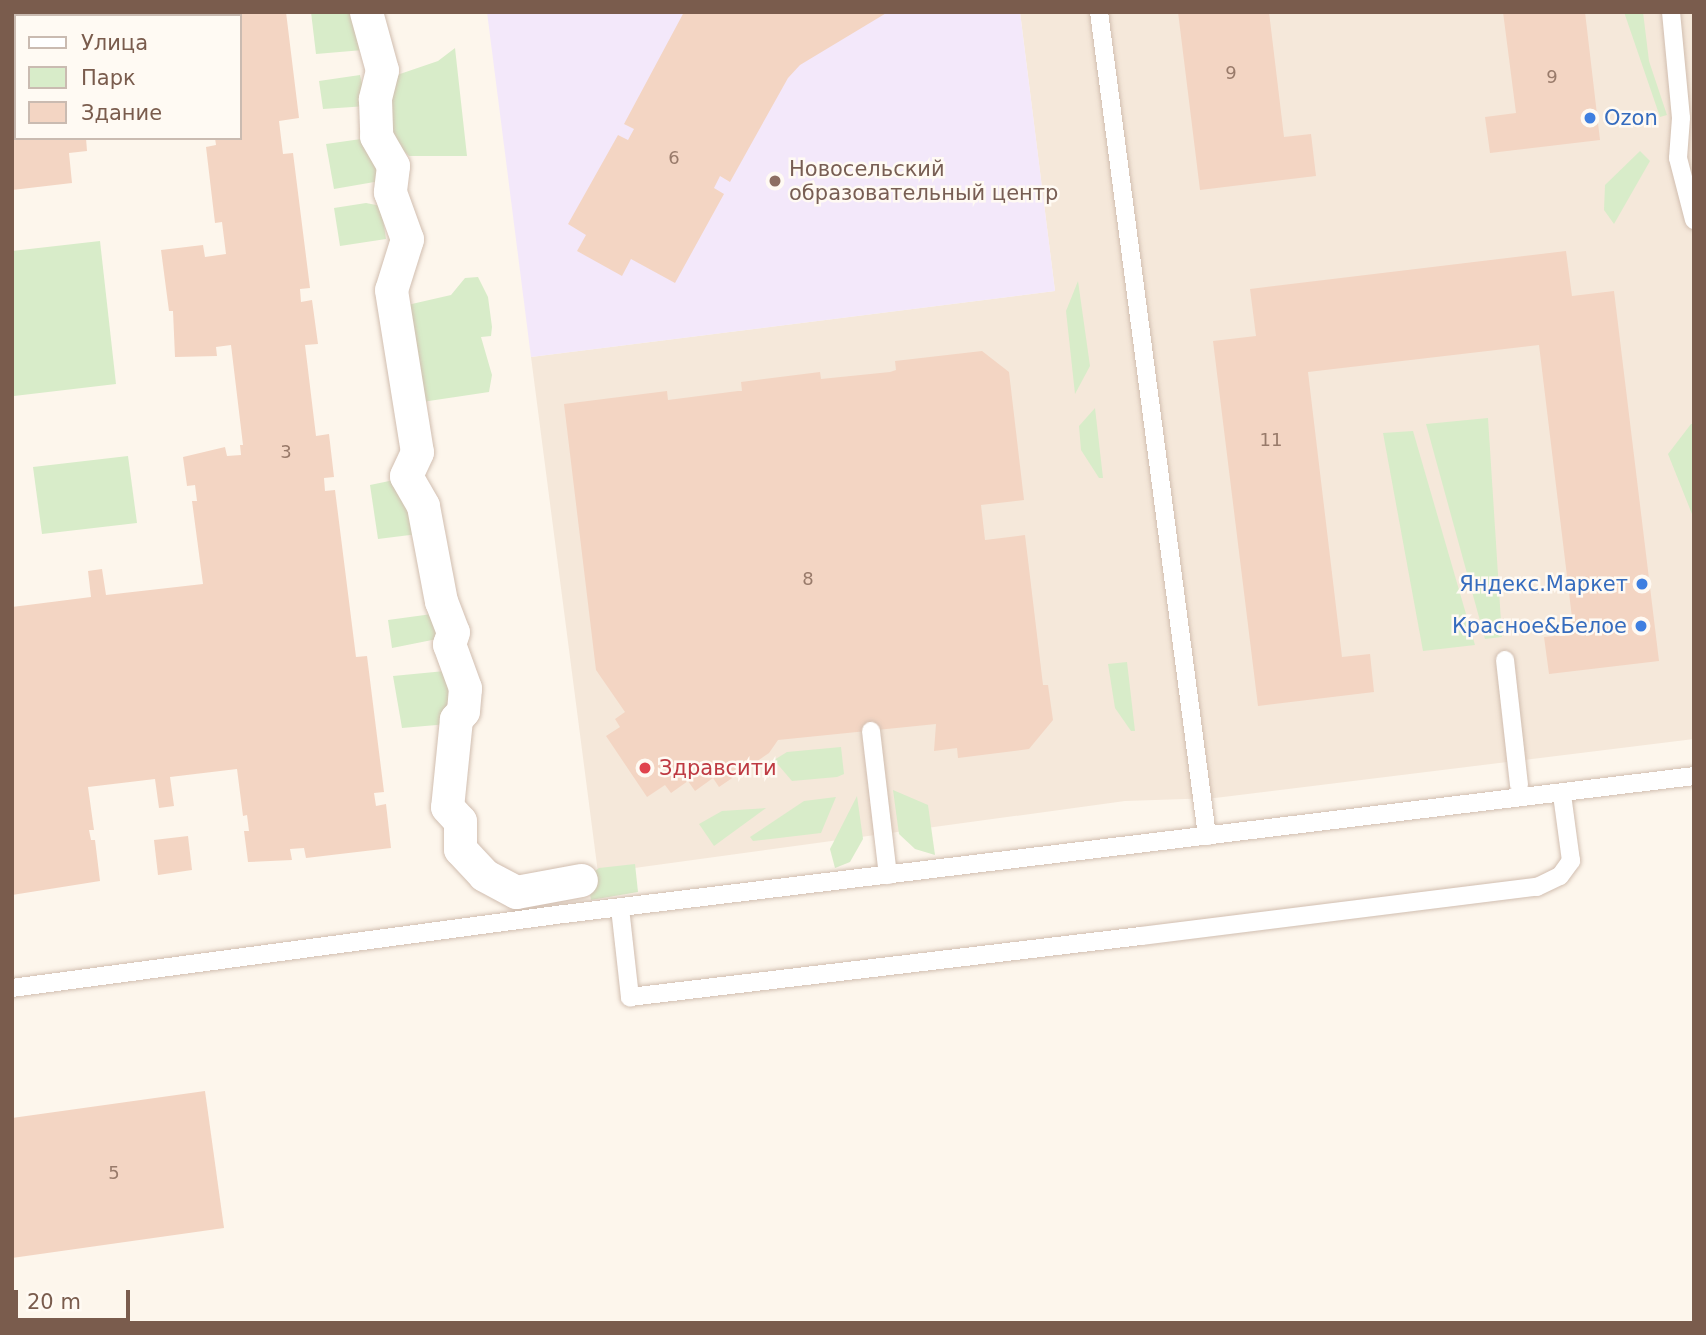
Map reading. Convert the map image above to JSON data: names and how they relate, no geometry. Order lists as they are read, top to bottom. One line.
{"places":["Ozon","Новосельский образовательный центр","Яндекс.Маркет","Красное&Белое","Здравсити"],"house_numbers":["9","9","6","11","3","8","5"],"legend":["Улица","Парк","Здание"],"scale_bar":"20 m"}
